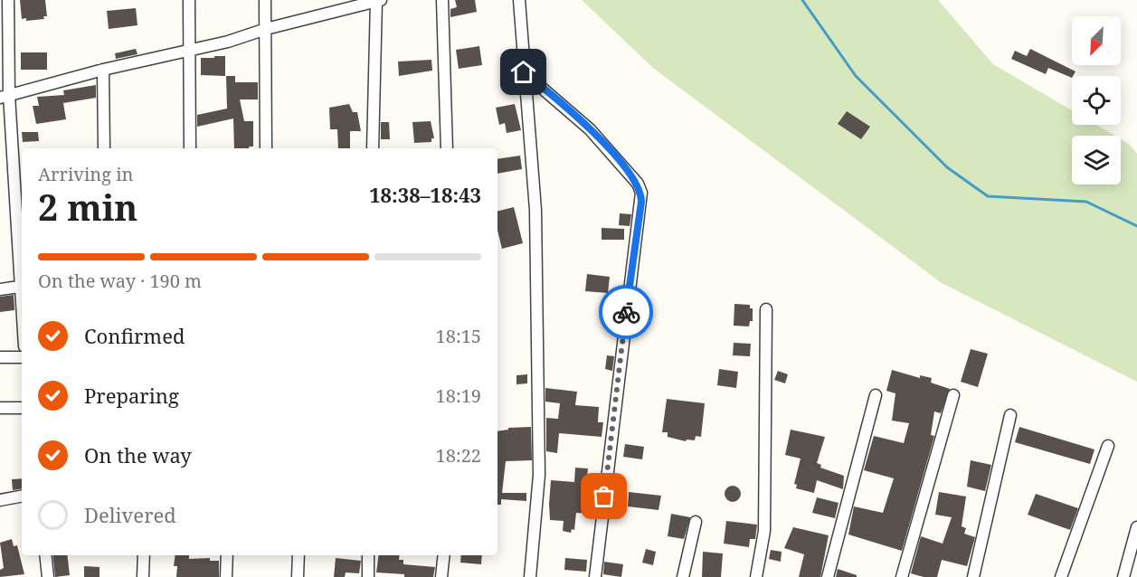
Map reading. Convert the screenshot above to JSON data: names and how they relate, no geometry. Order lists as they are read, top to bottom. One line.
{"north":"bottom left","page":{"heading":["2 min","Arriving in","18:38–18:43"],"bar":"On the way · 190 m","list":[["Confirmed","18:15"],["Preparing","18:19"],["On the way","18:22"],"Delivered"]}}
